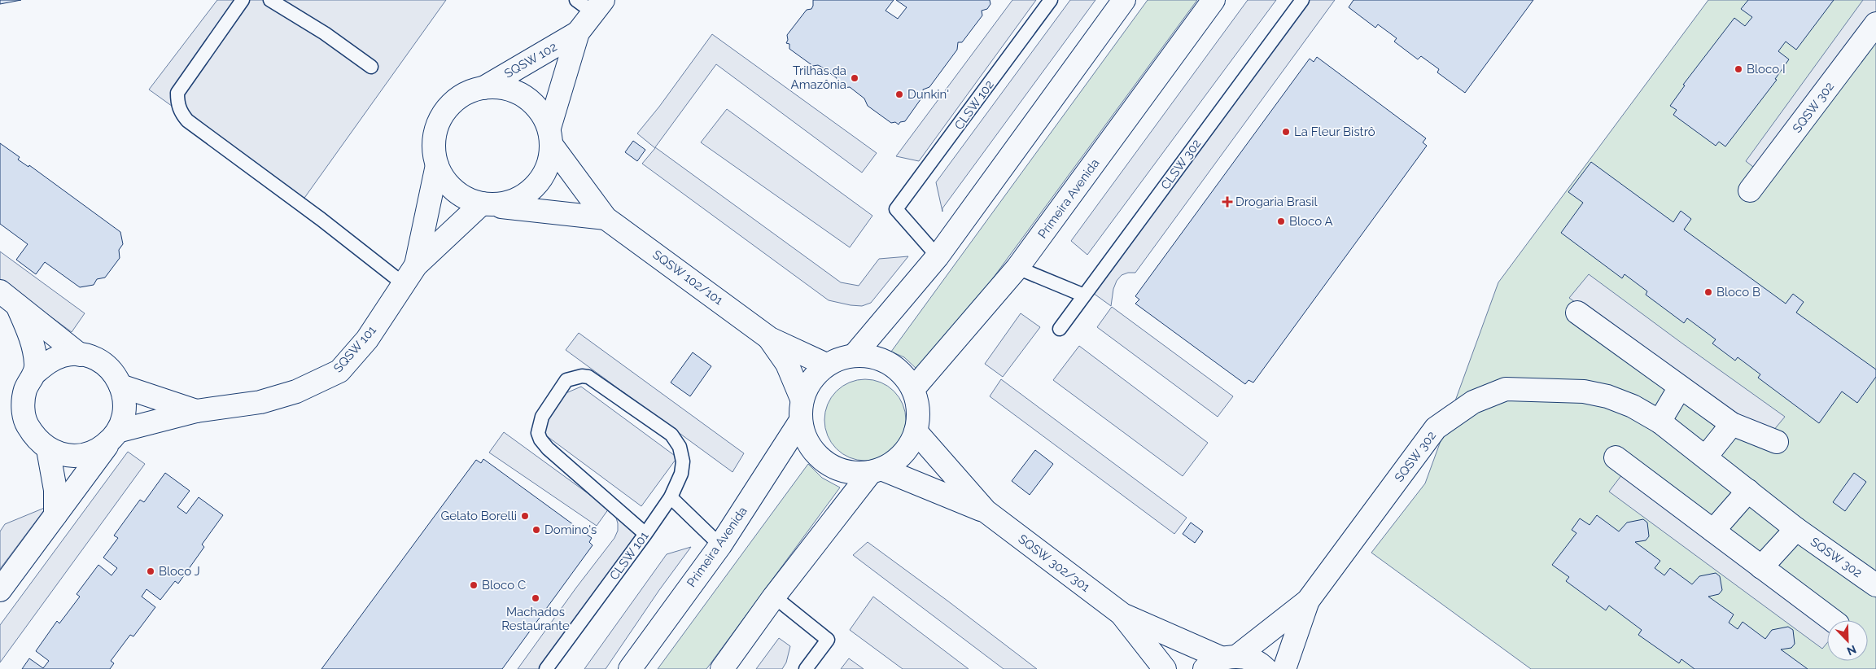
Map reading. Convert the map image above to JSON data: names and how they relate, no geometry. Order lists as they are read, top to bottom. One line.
{"streets":{"street":["SQSW 102","SQSW 302","Primeira Avenida","SQSW 102/101","SQSW 101","SQSW 302/301"],"lane":["CLSW 102","CLSW 302","CLSW 101"]},"crossings":[["SQSW 102","SQSW 102/101"],["SQSW 102","SQSW 101"],["SQSW 302","SQSW 302/301"],["Primeira Avenida","SQSW 102/101"],["Primeira Avenida","SQSW 302/301"],["SQSW 102/101","SQSW 101"],["SQSW 102/101","SQSW 302/301"]],"places":{"other":["Bloco I","Trilhas da Amazônia","Dunkin'","La Fleur Bistrô","Bloco A","Bloco B","Gelato Borelli","Domino's","Bloco J","Bloco C","Machados Restaurante"],"health":["Drogaria Brasil"]},"north":"bottom right"}
